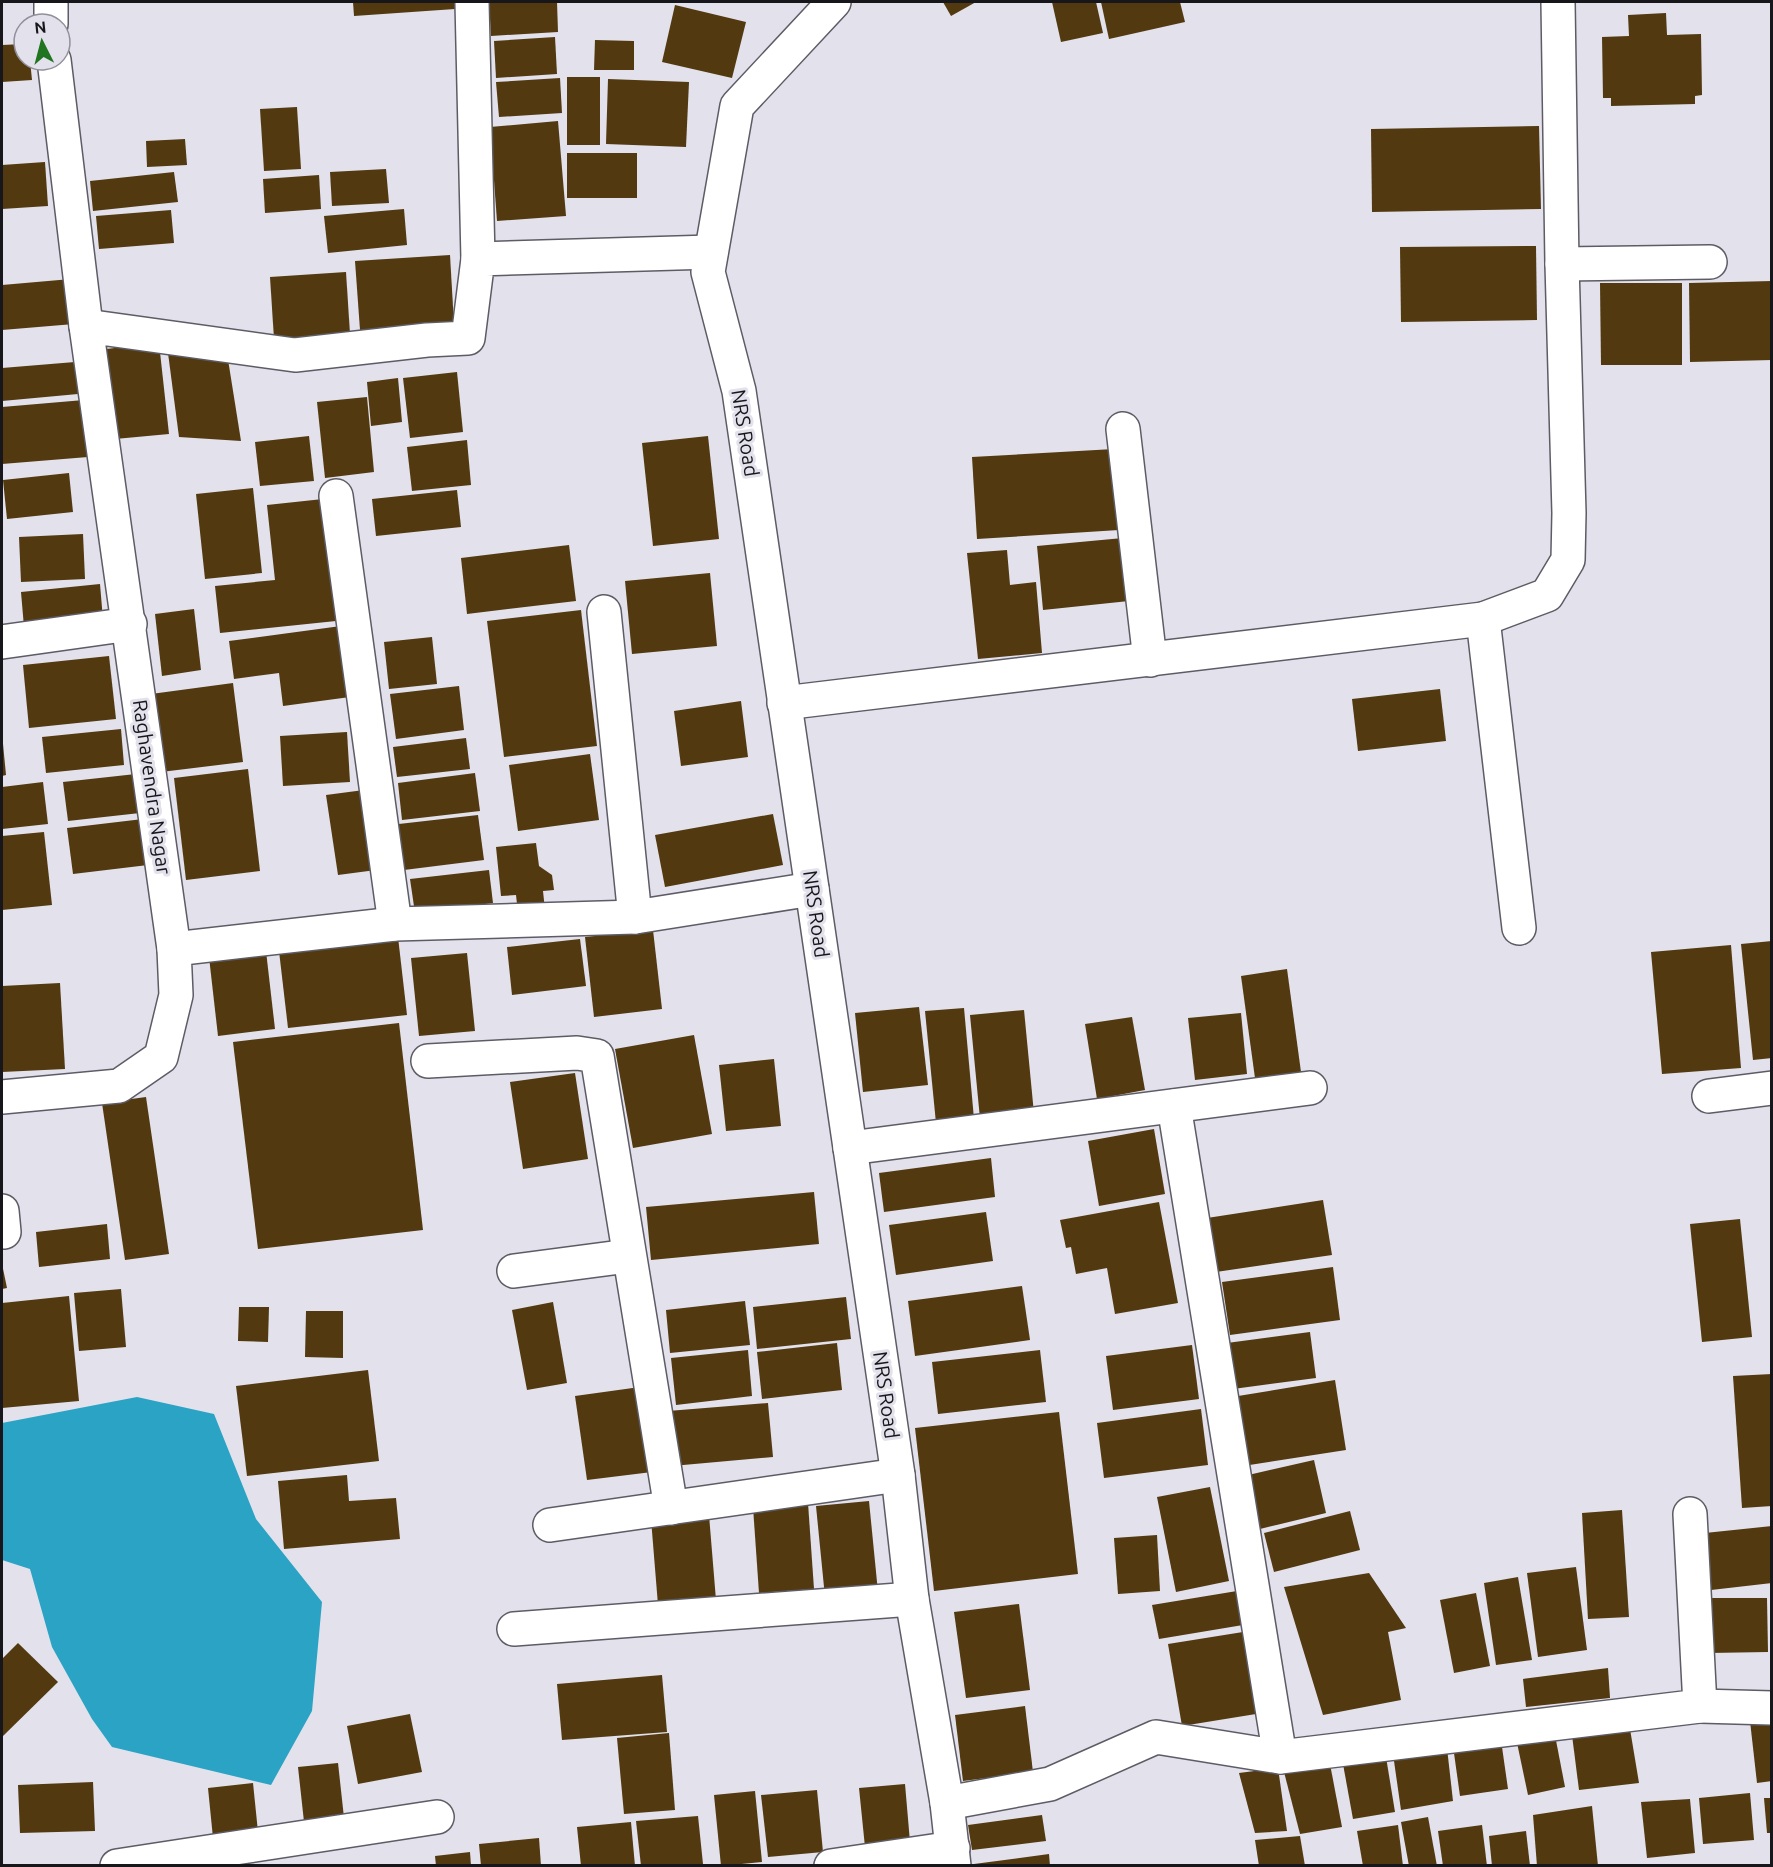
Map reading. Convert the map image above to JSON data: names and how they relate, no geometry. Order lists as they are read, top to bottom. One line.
{"streets":{"street":["NRS Road","Raghavendra Nagar"]},"north":"top"}
